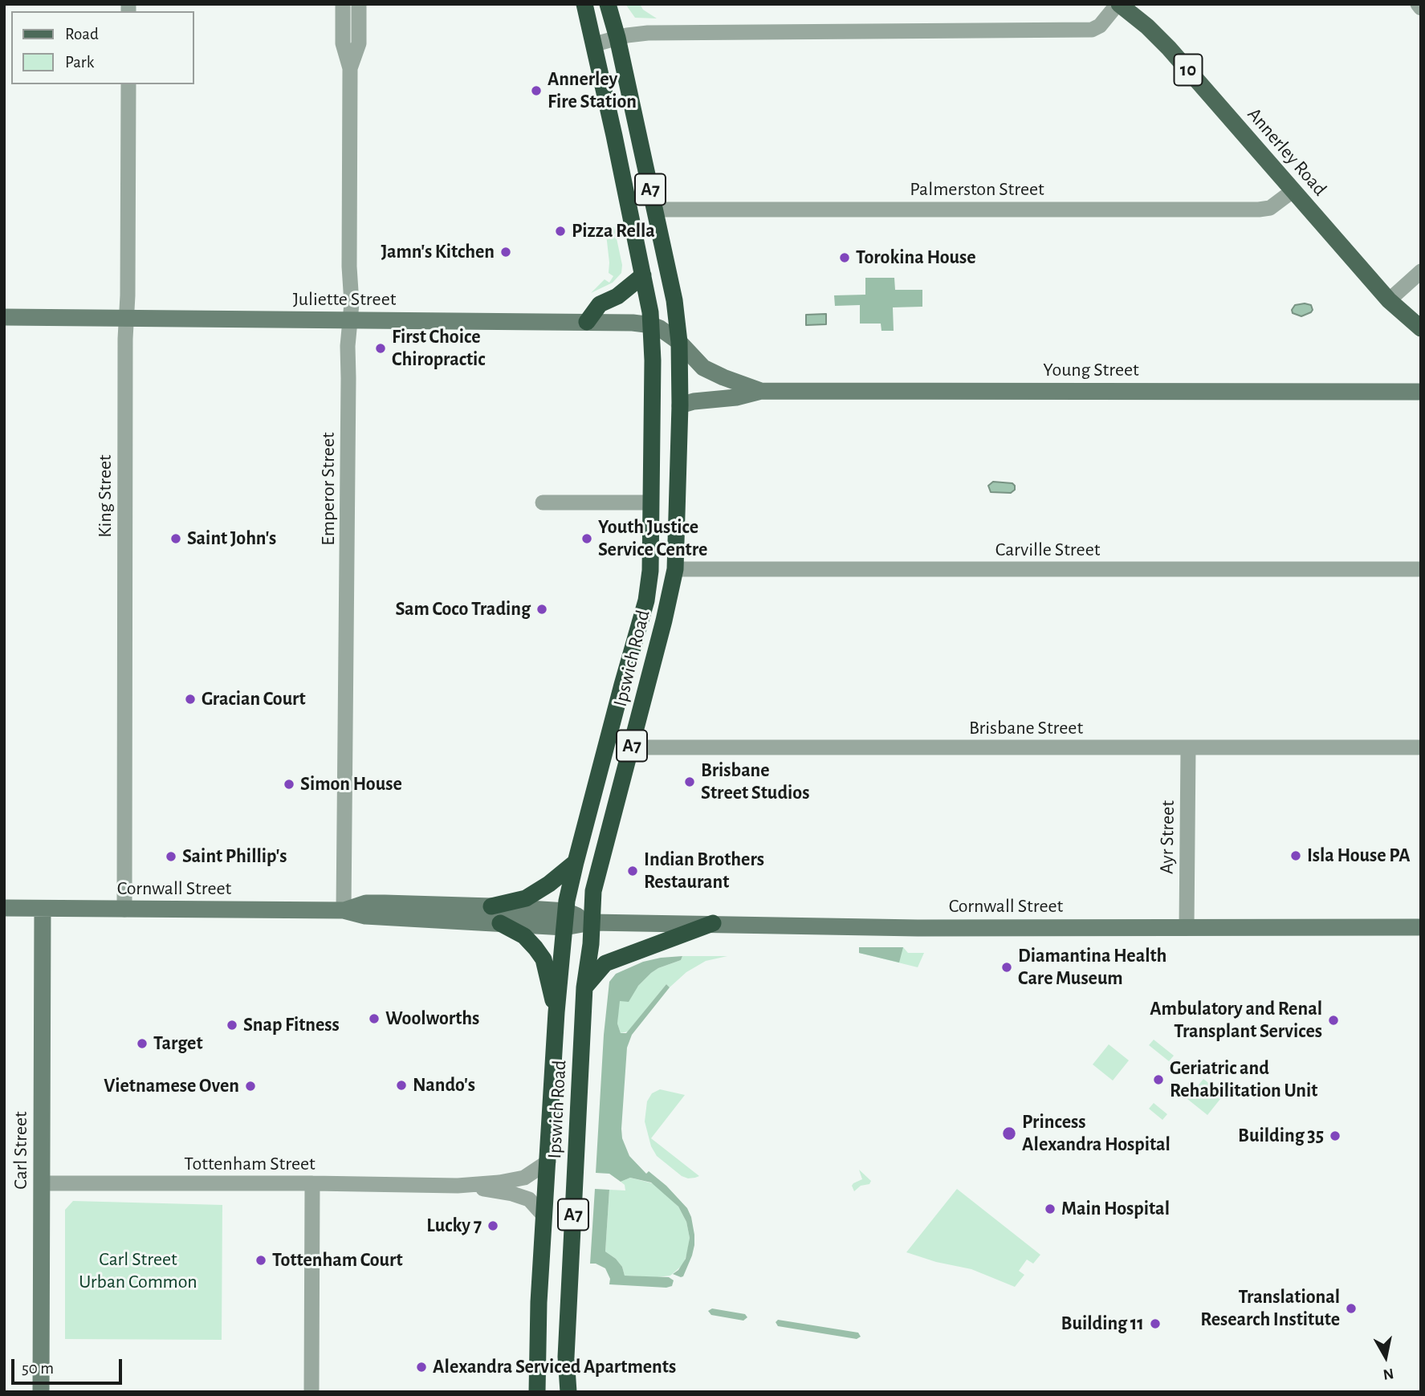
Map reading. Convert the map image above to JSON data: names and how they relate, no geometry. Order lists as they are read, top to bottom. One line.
{"streets":{"highway":["A7","Ipswich Road"],"main road":["10","Annerley Road","Juliette Street","Young Street","Cornwall Street","Carl Street"],"street":["Palmerston Street","Emperor Street","King Street","Carville Street","Brisbane Street","Ayr Street","Tottenham Street"]},"crossings":[["Annerley Road","Palmerston Street"],["Palmerston Street","Ipswich Road"],["Juliette Street","Young Street"],["Juliette Street","Emperor Street"],["Juliette Street","King Street"],["Juliette Street","Ipswich Road"],["Young Street","Ipswich Road"],["Emperor Street","Cornwall Street"],["King Street","Cornwall Street"],["Carville Street","Ipswich Road"],["Ipswich Road","Brisbane Street"],["Ipswich Road","Cornwall Street"],["Ipswich Road","Tottenham Street"],["Brisbane Street","Ayr Street"],["Ayr Street","Cornwall Street"],["Cornwall Street","Carl Street"],["Carl Street","Tottenham Street"]],"parks":["Carl Street Urban Common"],"places":["Annerley Fire Station","Pizza Rella","Jamn's Kitchen","Torokina House","First Choice Chiropractic","Saint John's","Youth Justice Service Centre","Sam Coco Trading","Gracian Court","Brisbane Street Studios","Simon House","Isla House PA","Saint Phillip's","Indian Brothers Restaurant","Diamantina Health Care Museum","Woolworths","Ambulatory and Renal Transplant Services","Snap Fitness","Target","Geriatric and Rehabilitation Unit","Nando's","Vietnamese Oven","Princess Alexandra Hospital","Building 35","Main Hospital","Lucky 7","Tottenham Court","Translational Research Institute","Building 11","Alexandra Serviced Apartments"],"legend":["Road","Park"],"scale_bar":"50 m","north":"bottom"}
